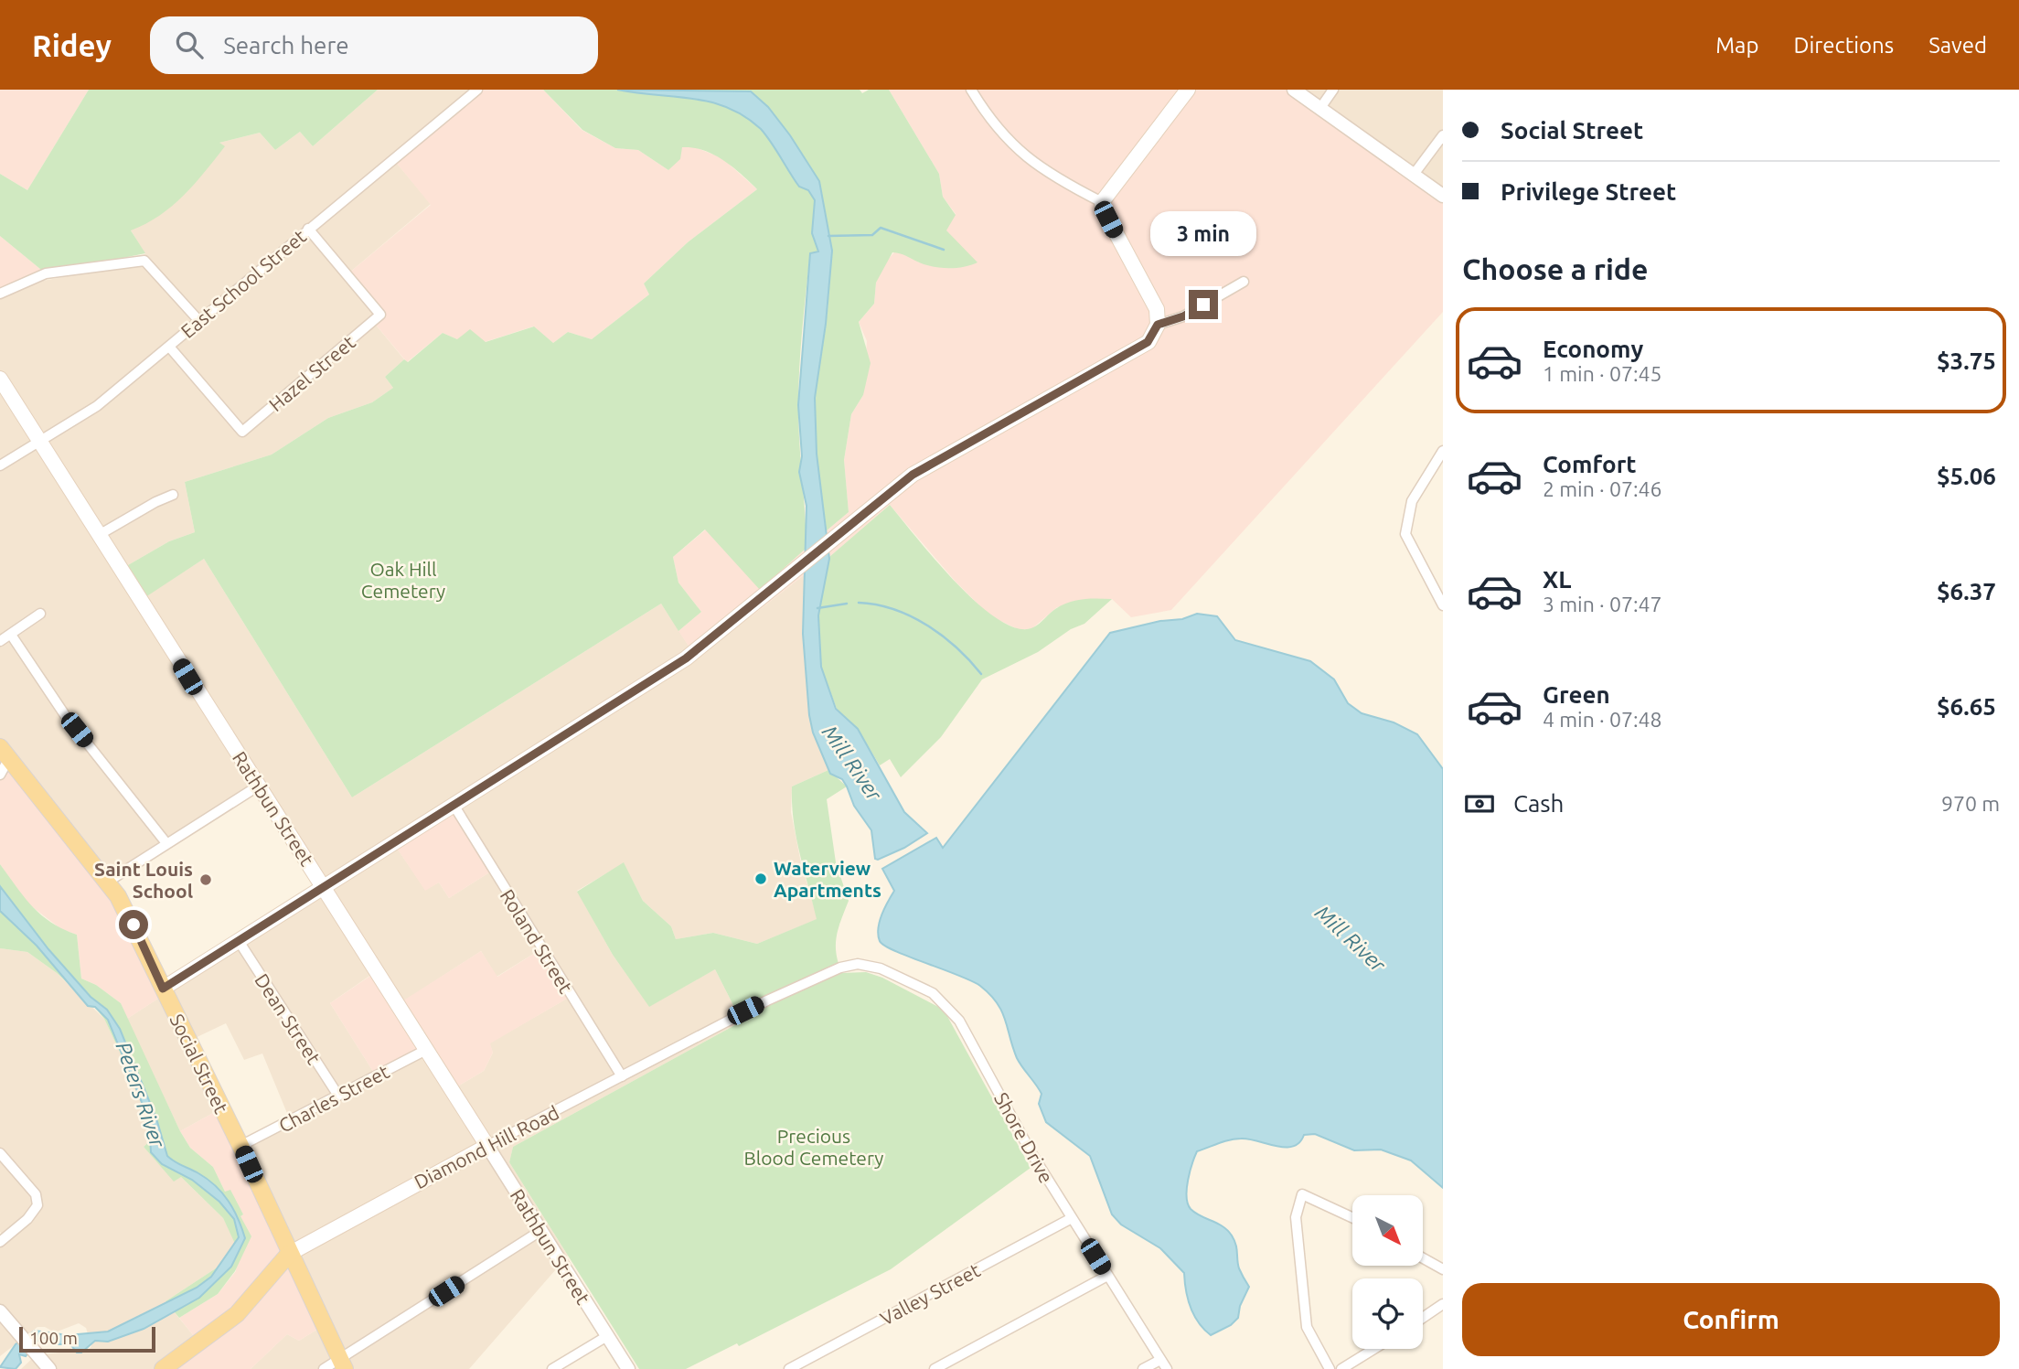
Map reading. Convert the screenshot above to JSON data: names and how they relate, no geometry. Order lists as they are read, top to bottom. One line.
{"streets":{"main road":["Rathbun Street","Social Street","Diamond Hill Road"],"street":["East School Street","Hazel Street","Roland Street","Dean Street","Charles Street","Shore Drive","Valley Street"]},"crossings":[["East School Street","Hazel Street"],["East School Street","Rathbun Street"],["Rathbun Street","Charles Street"],["Rathbun Street","Diamond Hill Road"],["Roland Street","Diamond Hill Road"],["Dean Street","Charles Street"],["Social Street","Charles Street"],["Social Street","Diamond Hill Road"],["Shore Drive","Diamond Hill Road"],["Shore Drive","Valley Street"]],"water":["Mill River","Peters River"],"parks":["Oak Hill Cemetery","Precious Blood Cemetery"],"places":["Waterview Apartments","Saint Louis School"],"scale_bar":"100 m","north":"bottom right","page":{"header":"Ridey","search":"Search here","nav":["Map","Directions","Saved"],"banner":["Social Street","Privilege Street"],"bubble":"3 min","heading":"Choose a ride","list":[{"name":"Economy","note":"1 min · 07:45","value":"$3.75"},{"name":"Comfort","note":"2 min · 07:46","value":"$5.06"},{"name":"XL","note":"3 min · 07:47","value":"$6.37"},{"name":"Green","note":"4 min · 07:48","value":"$6.65"}],"pay":["Cash","970 m"],"buttons":"Confirm","scale":"100 m"}}
